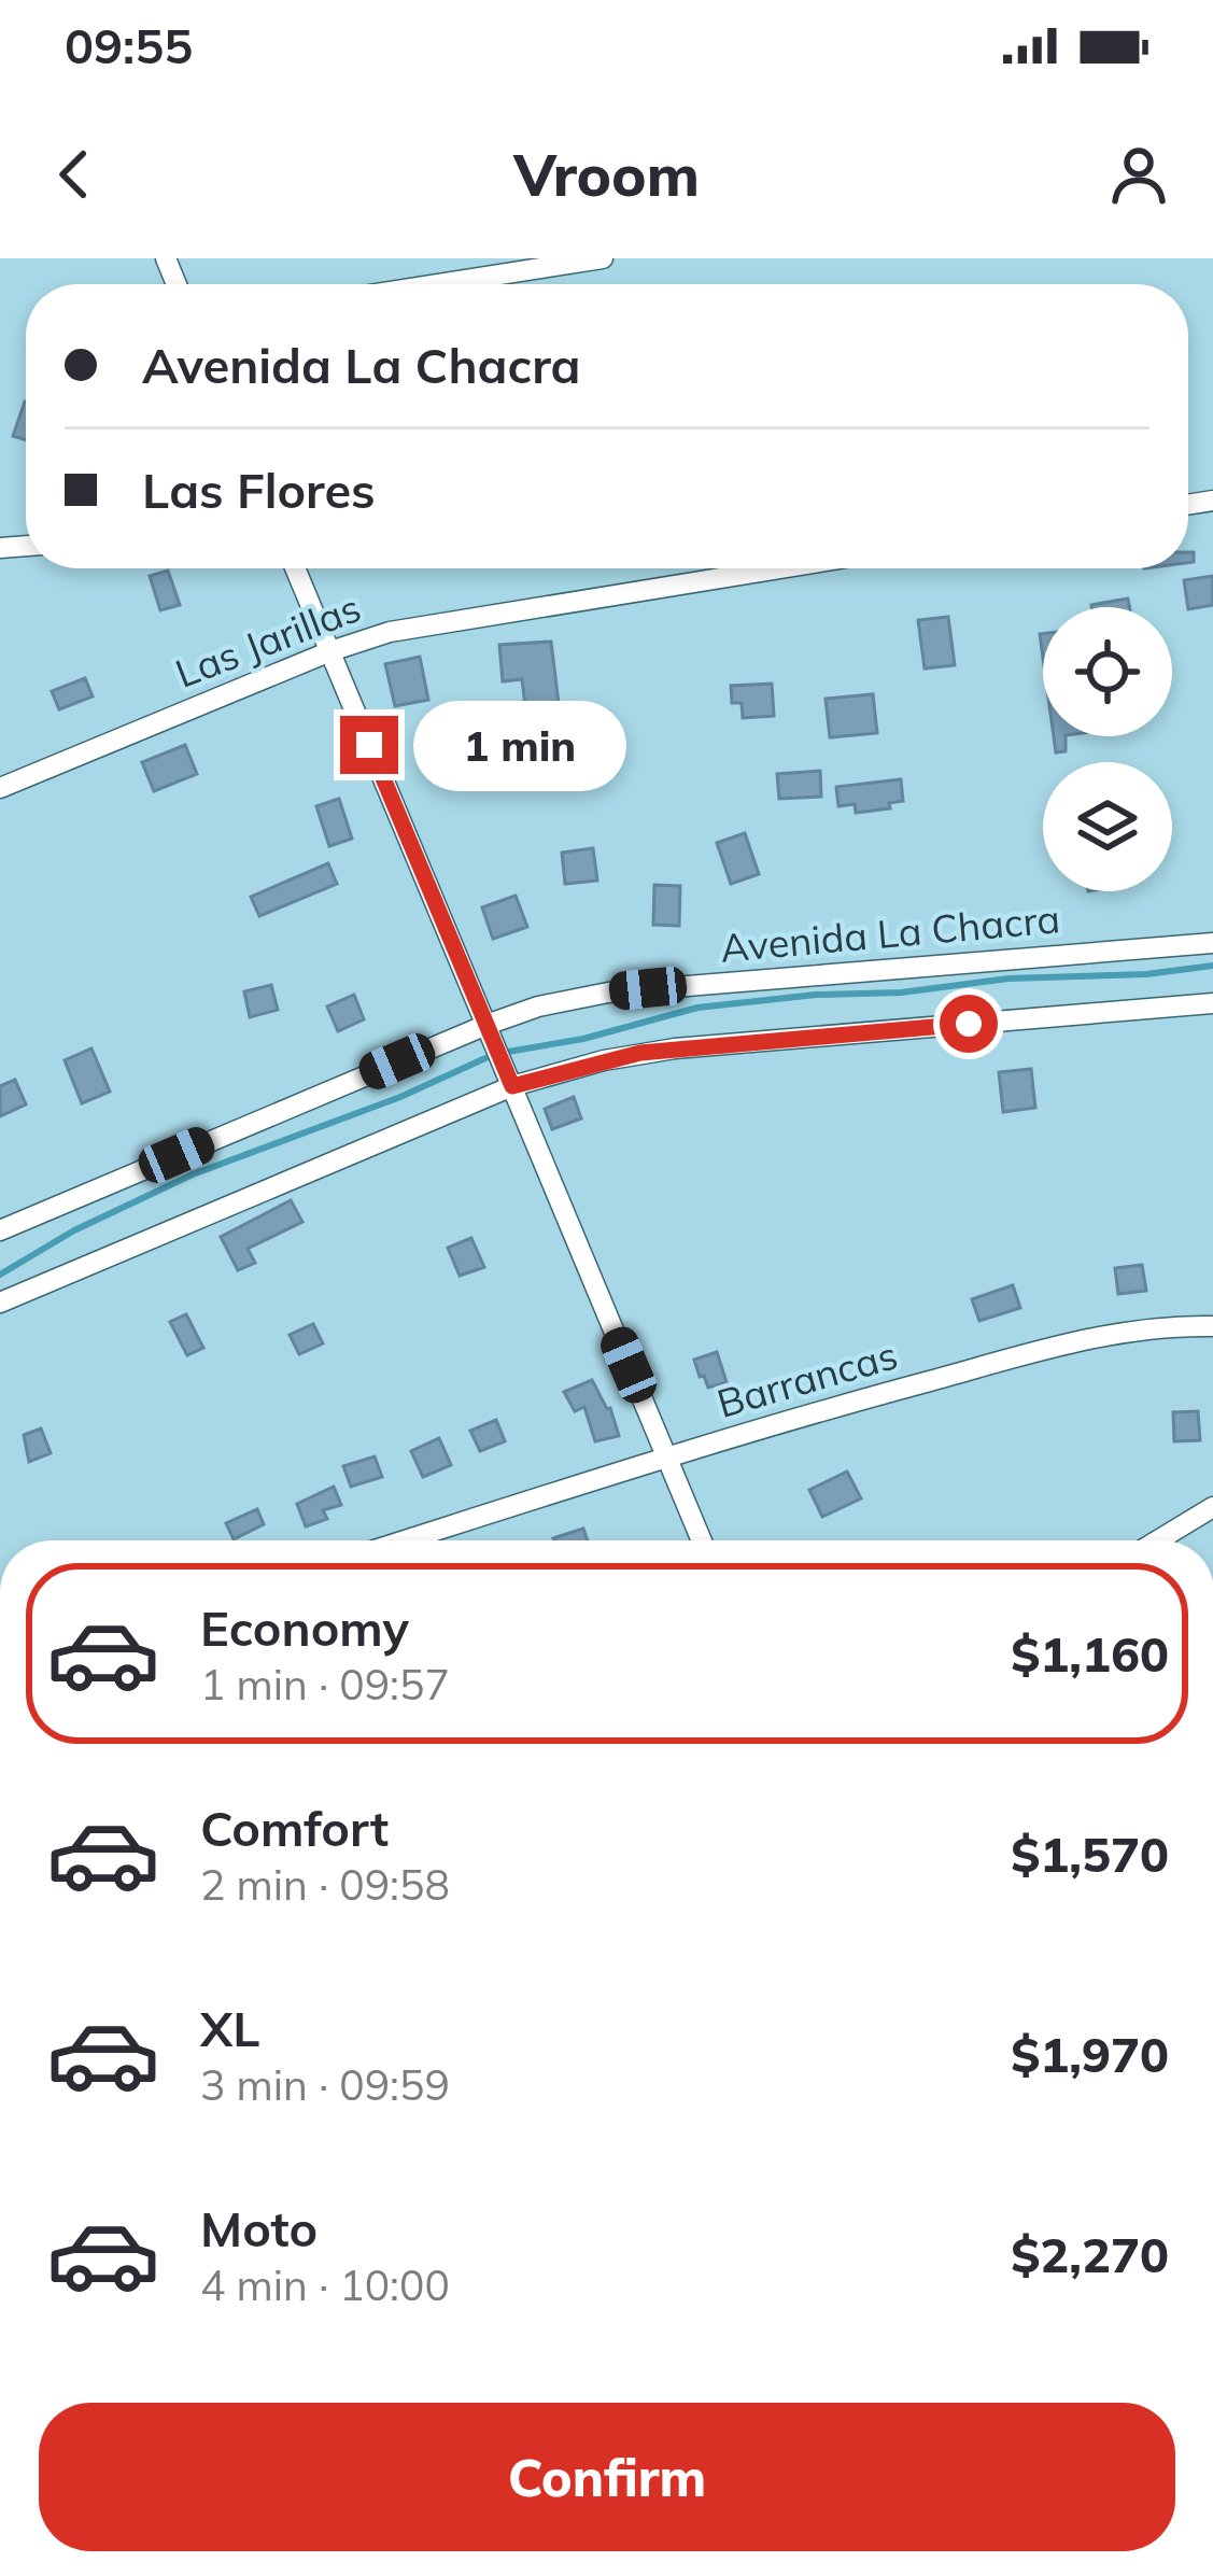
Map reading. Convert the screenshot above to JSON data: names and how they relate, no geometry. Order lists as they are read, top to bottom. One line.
{"streets":{"street":["Las Jarillas","Avenida La Chacra","Barrancas"]},"page":{"status":"09:55","header":"Vroom","banner":["Avenida La Chacra","Las Flores"],"bubble":"1 min","list":[{"name":"Economy","note":"1 min · 09:57","value":"$1,160"},{"name":"Comfort","note":"2 min · 09:58","value":"$1,570"},{"name":"XL","note":"3 min · 09:59","value":"$1,970"},{"name":"Moto","note":"4 min · 10:00","value":"$2,270"}],"buttons":"Confirm"}}
